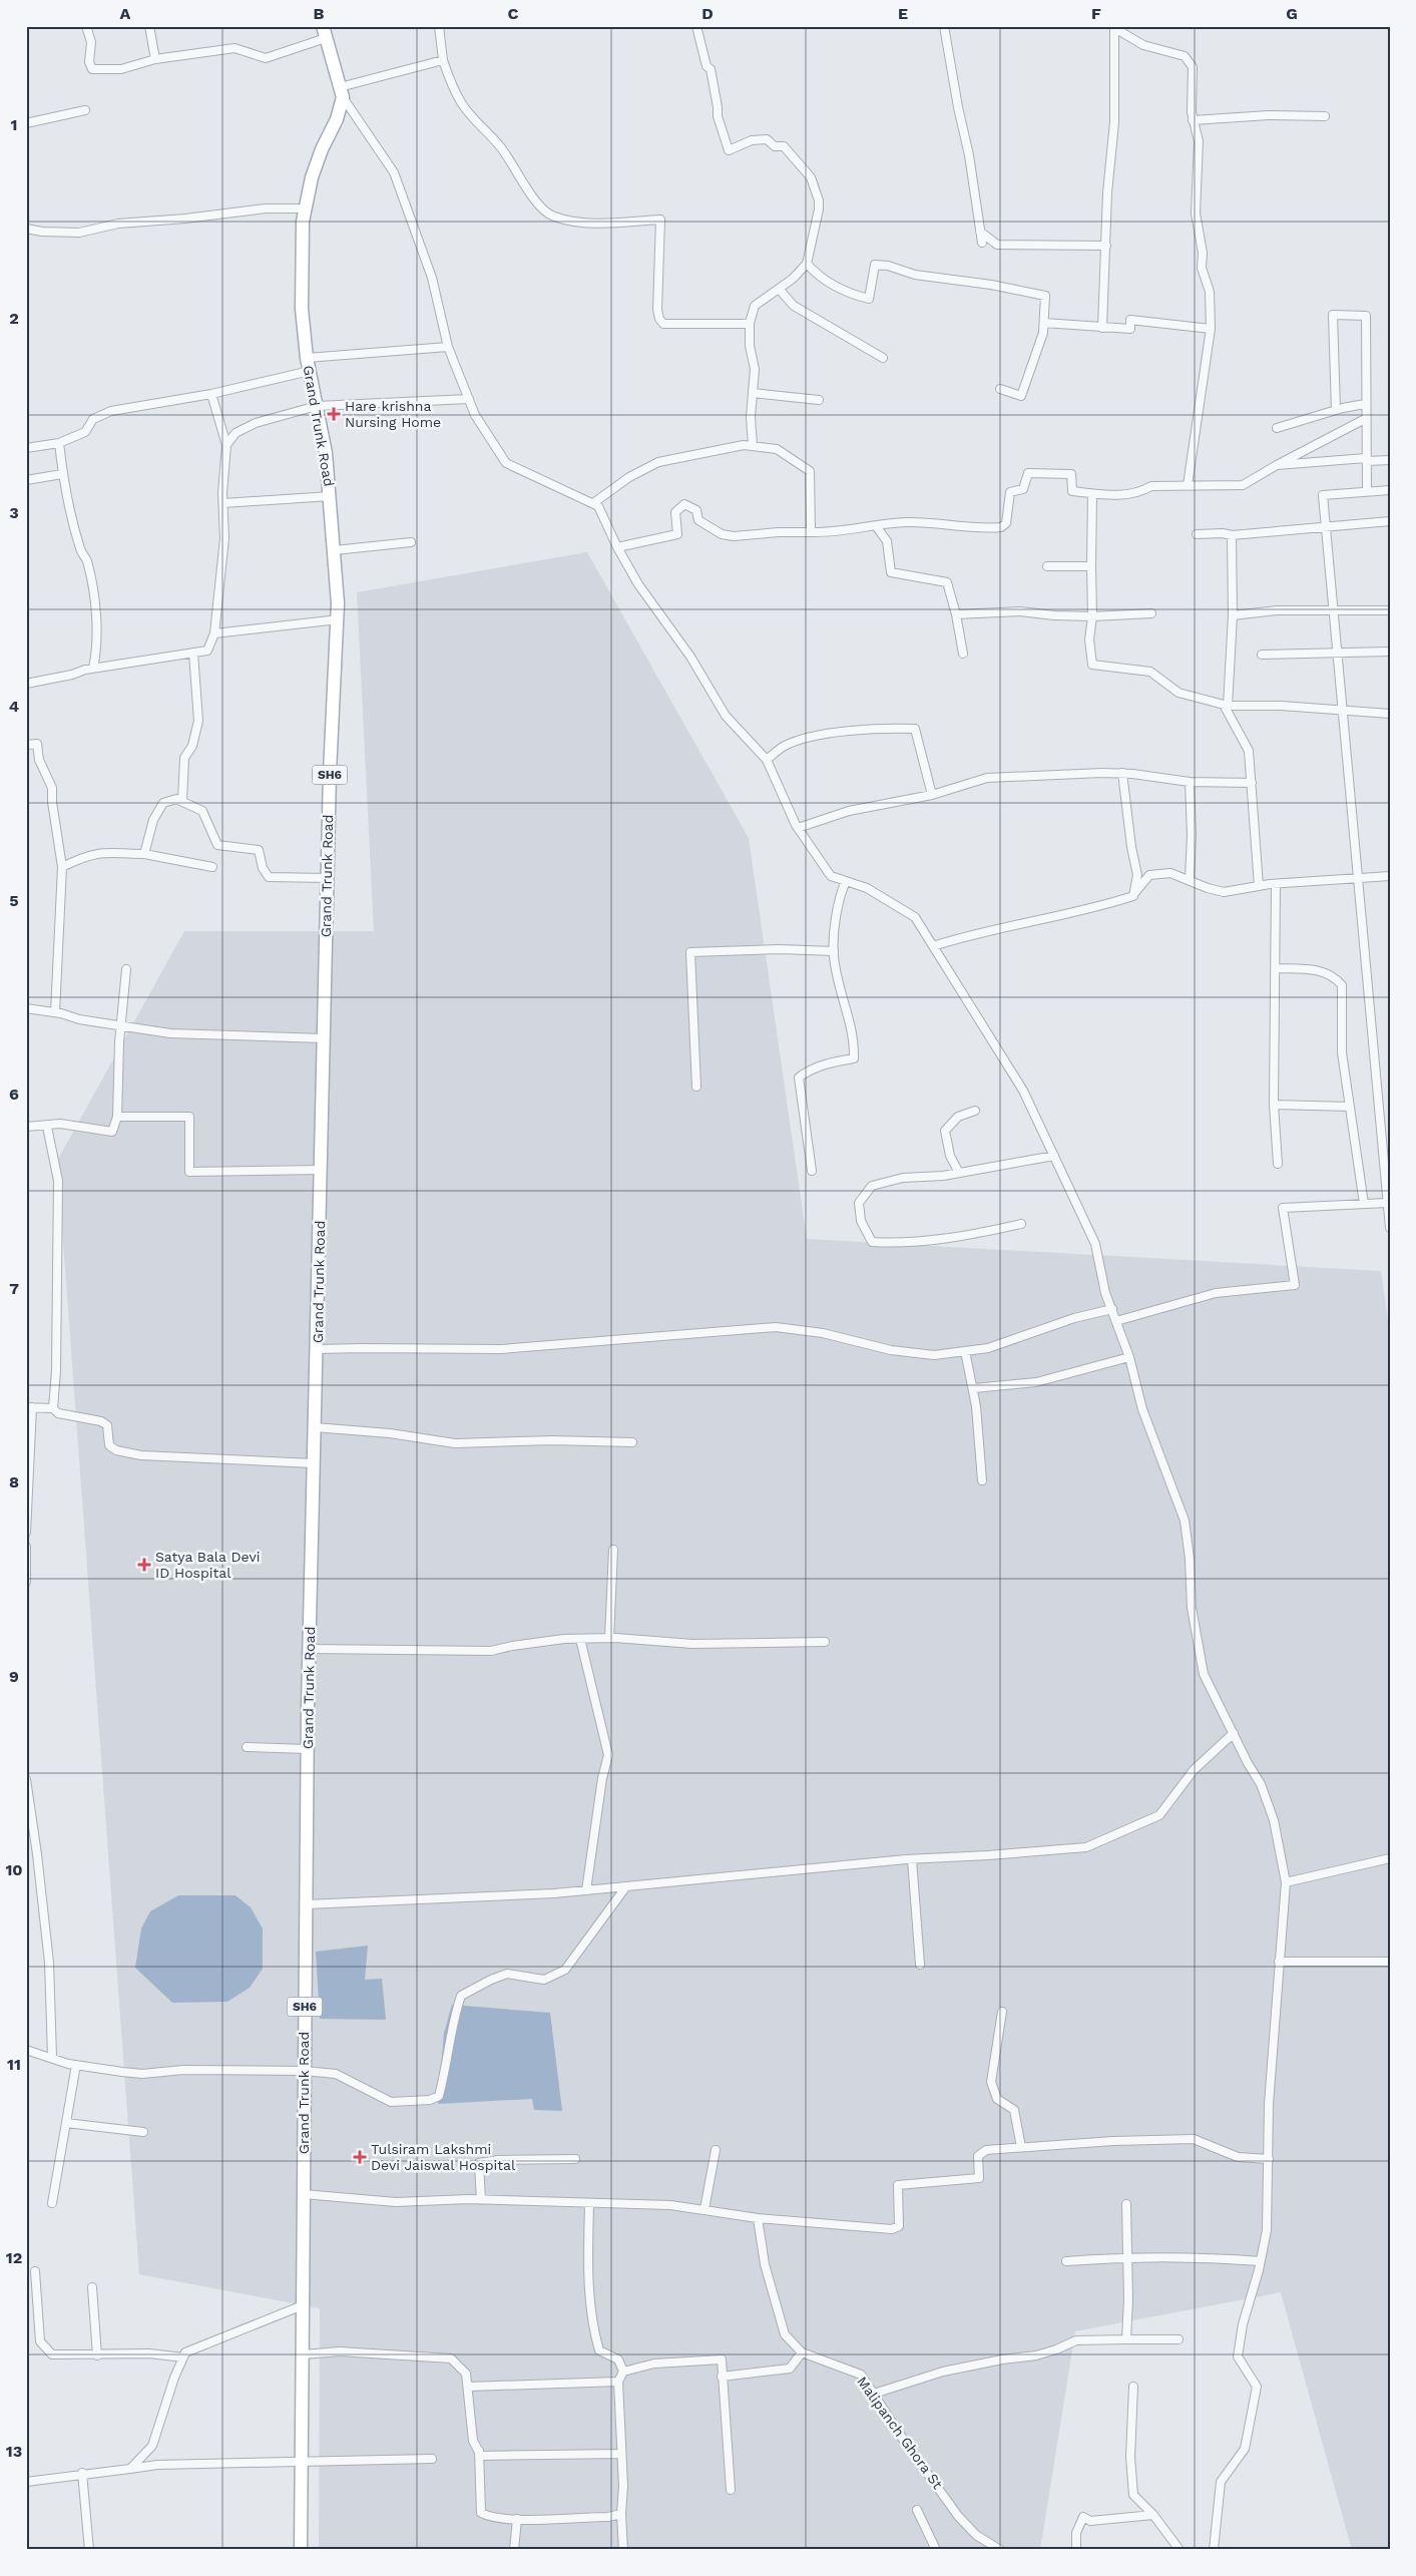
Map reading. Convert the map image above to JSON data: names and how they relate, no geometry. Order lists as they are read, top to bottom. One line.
{"streets":{"main road":["Grand Trunk Road","SH6"],"street":["Malipanch Ghora St"]},"places":{"health":["Hare krishna Nursing Home","Satya Bala Devi ID Hospital","Tulsiram Lakshmi Devi Jaiswal Hospital"]},"grid":{"columns":["A","B","C","D","E","F","G"],"rows":["1","2","3","4","5","6","7","8","9","10","11","12","13"]}}
